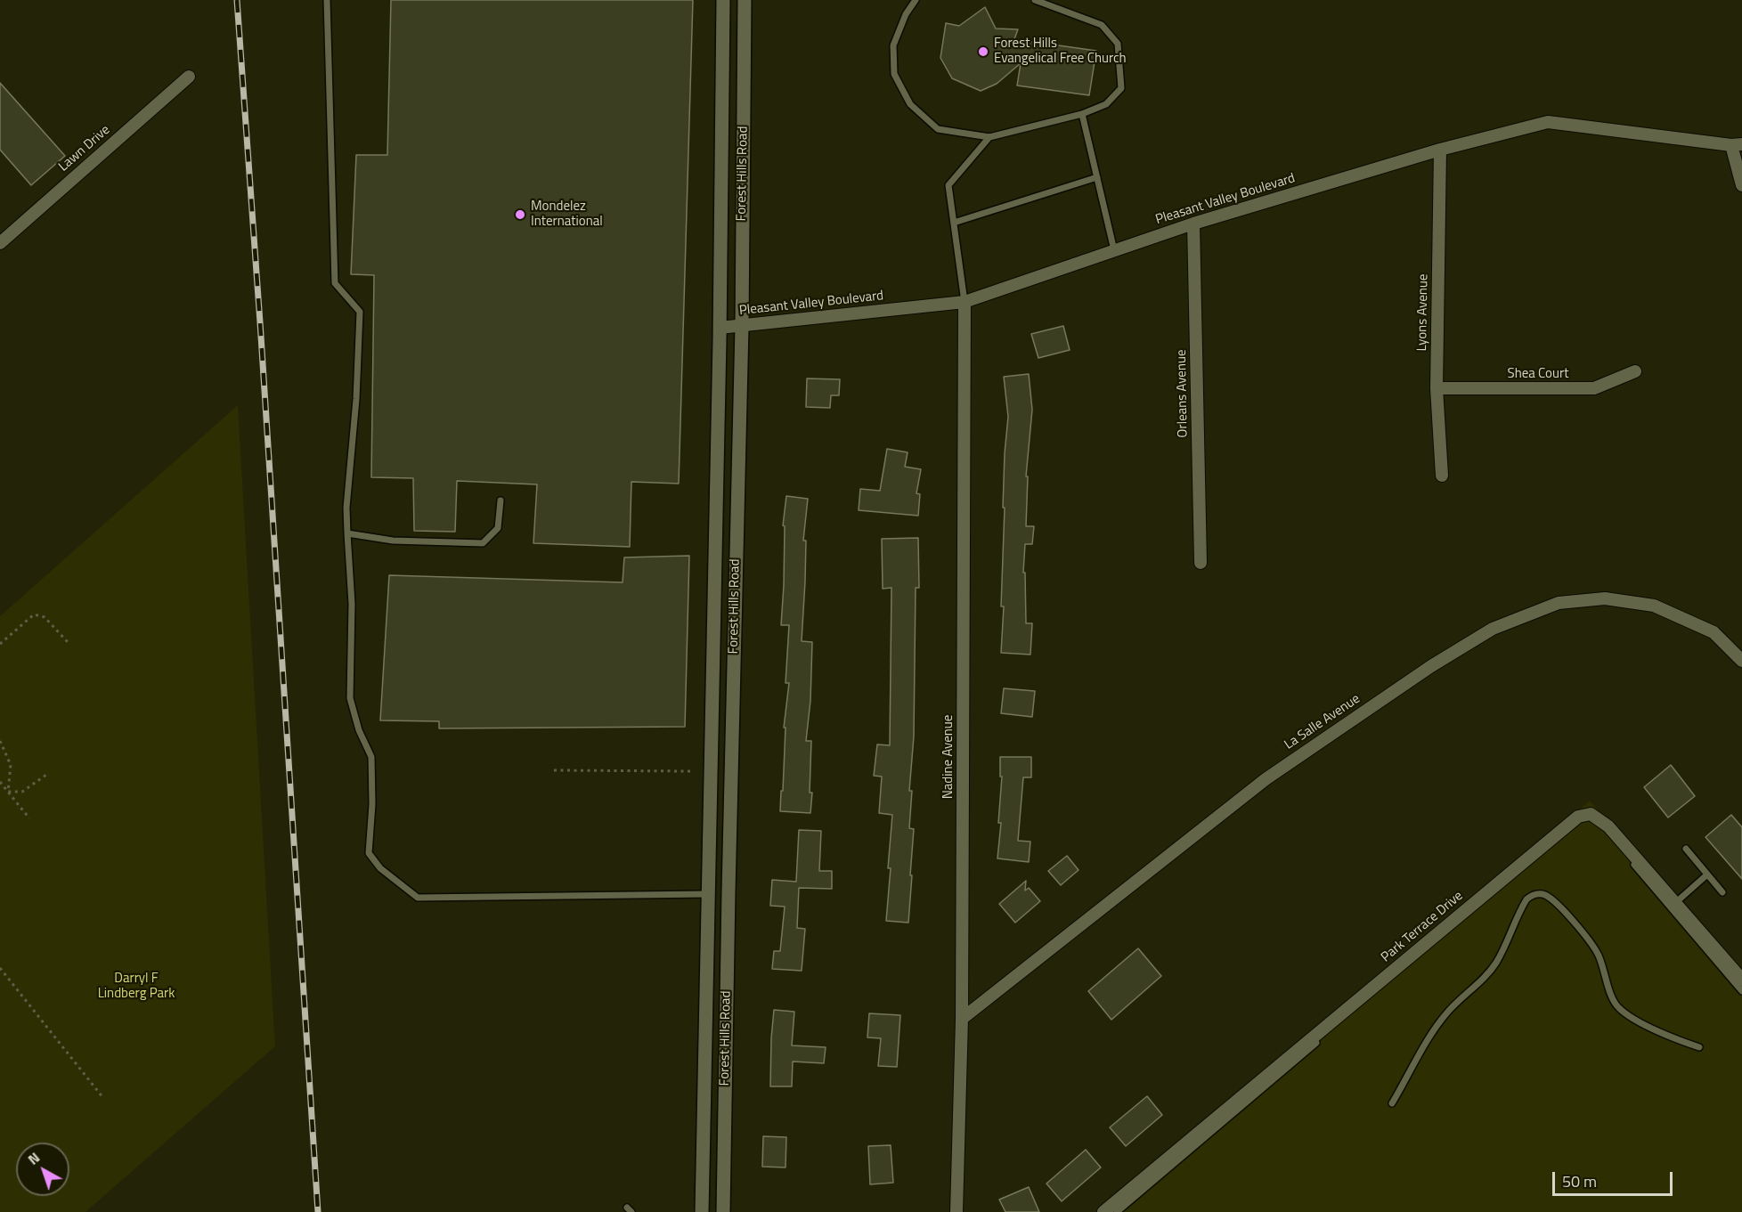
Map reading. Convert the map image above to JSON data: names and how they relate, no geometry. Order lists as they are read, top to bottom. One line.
{"streets":{"street":["Lawn Drive","Forest Hills Road","Pleasant Valley Boulevard","Lyons Avenue","Shea Court","Orleans Avenue","La Salle Avenue","Nadine Avenue","Park Terrace Drive"]},"crossings":[["Forest Hills Road","Pleasant Valley Boulevard"],["Pleasant Valley Boulevard","Lyons Avenue"],["Pleasant Valley Boulevard","Orleans Avenue"],["Pleasant Valley Boulevard","Nadine Avenue"],["Lyons Avenue","Shea Court"],["La Salle Avenue","Nadine Avenue"]],"parks":["Darryl F Lindberg Park"],"places":["Forest Hills Evangelical Free Church","Mondelez International"],"scale_bar":"50 m","north":"top left"}
